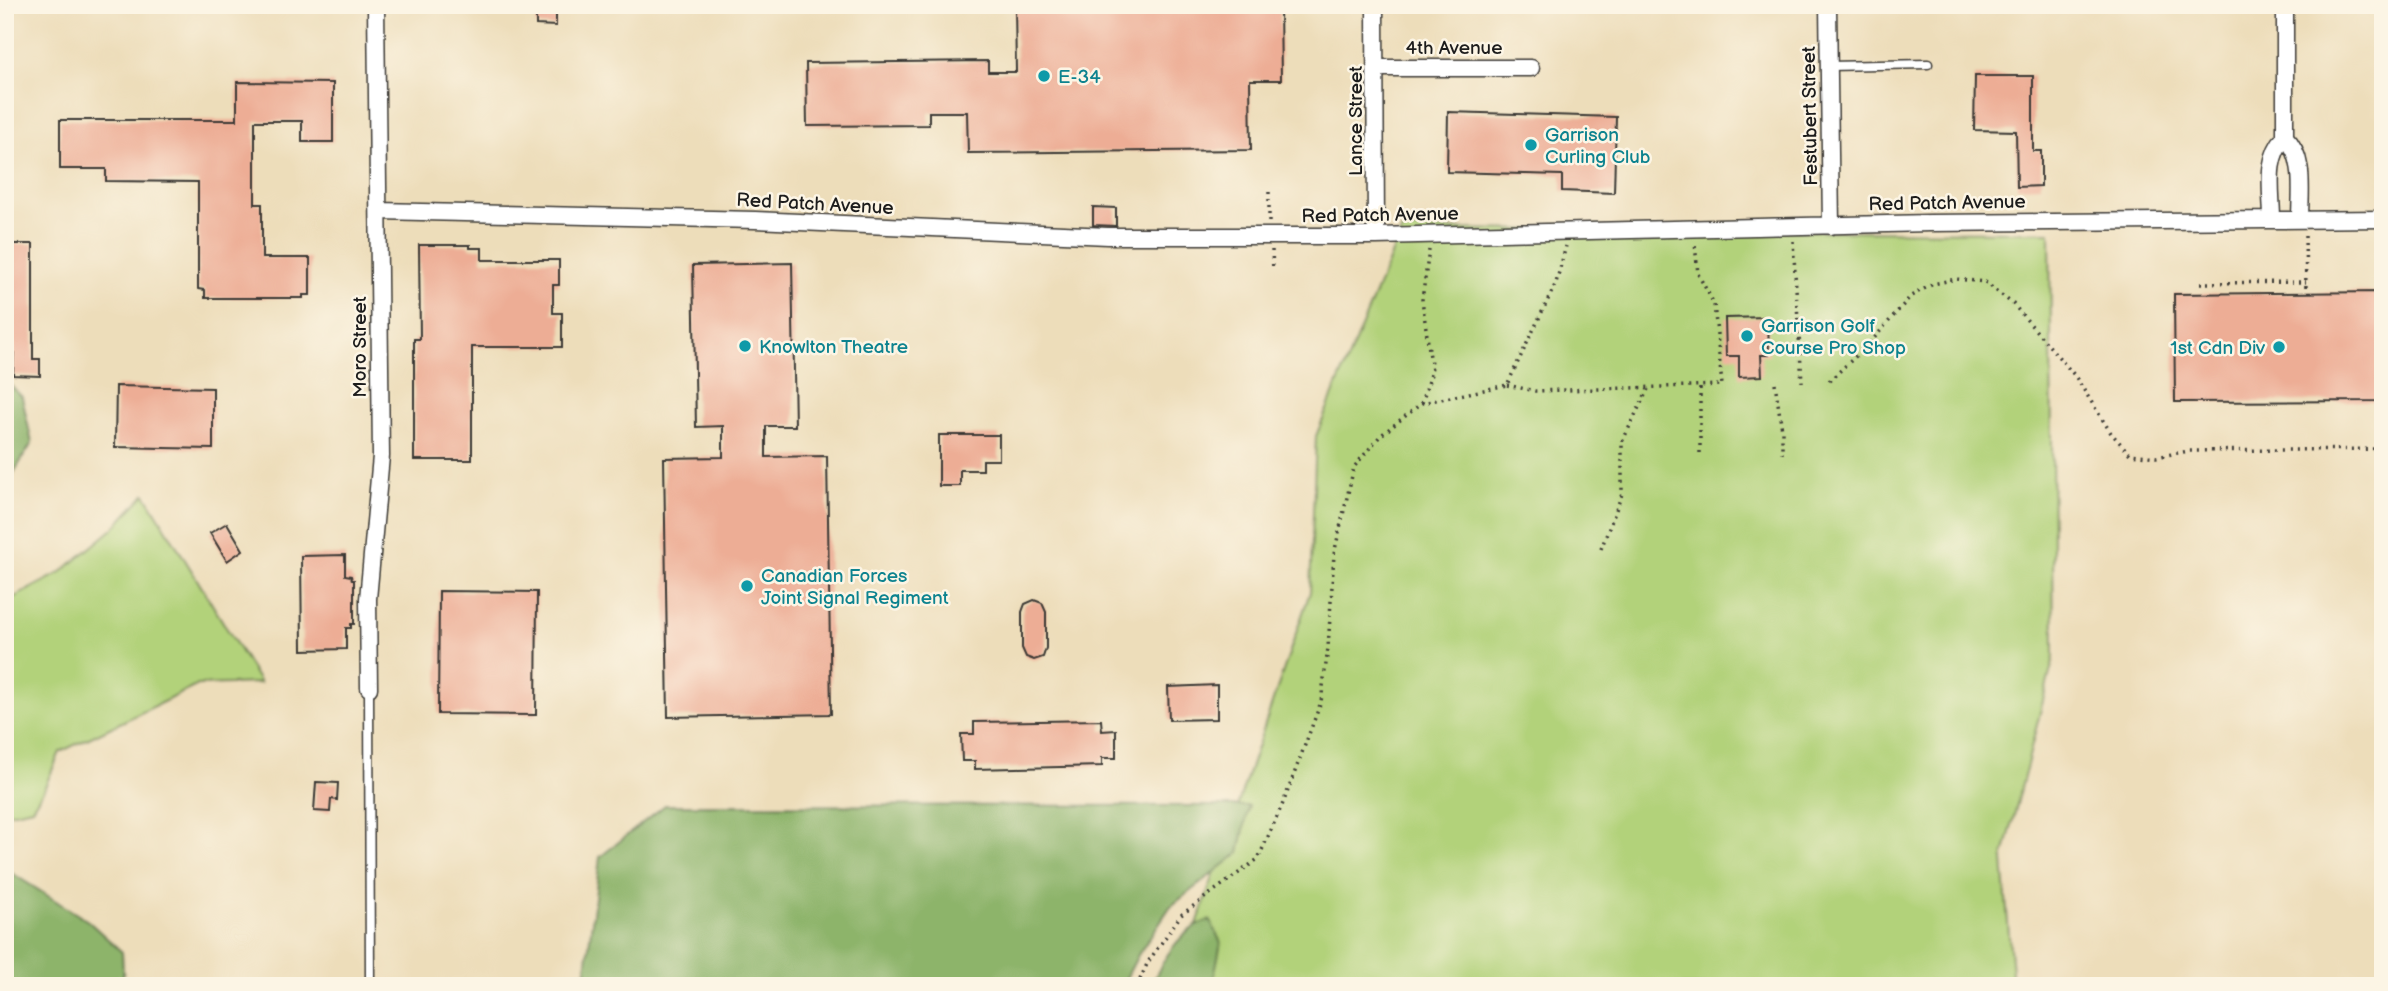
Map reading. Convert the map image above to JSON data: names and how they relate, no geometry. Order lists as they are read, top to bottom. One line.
{"streets":{"street":["4th Avenue","Festubert Street","Lance Street","Red Patch Avenue","Moro Street"]},"crossings":[["4th Avenue","Lance Street"],["Festubert Street","Red Patch Avenue"],["Lance Street","Red Patch Avenue"],["Red Patch Avenue","Moro Street"]],"places":["E-34","Garrison Curling Club","Garrison Golf Course Pro Shop","Knowlton Theatre","1st Cdn Div","Canadian Forces Joint Signal Regiment"]}
